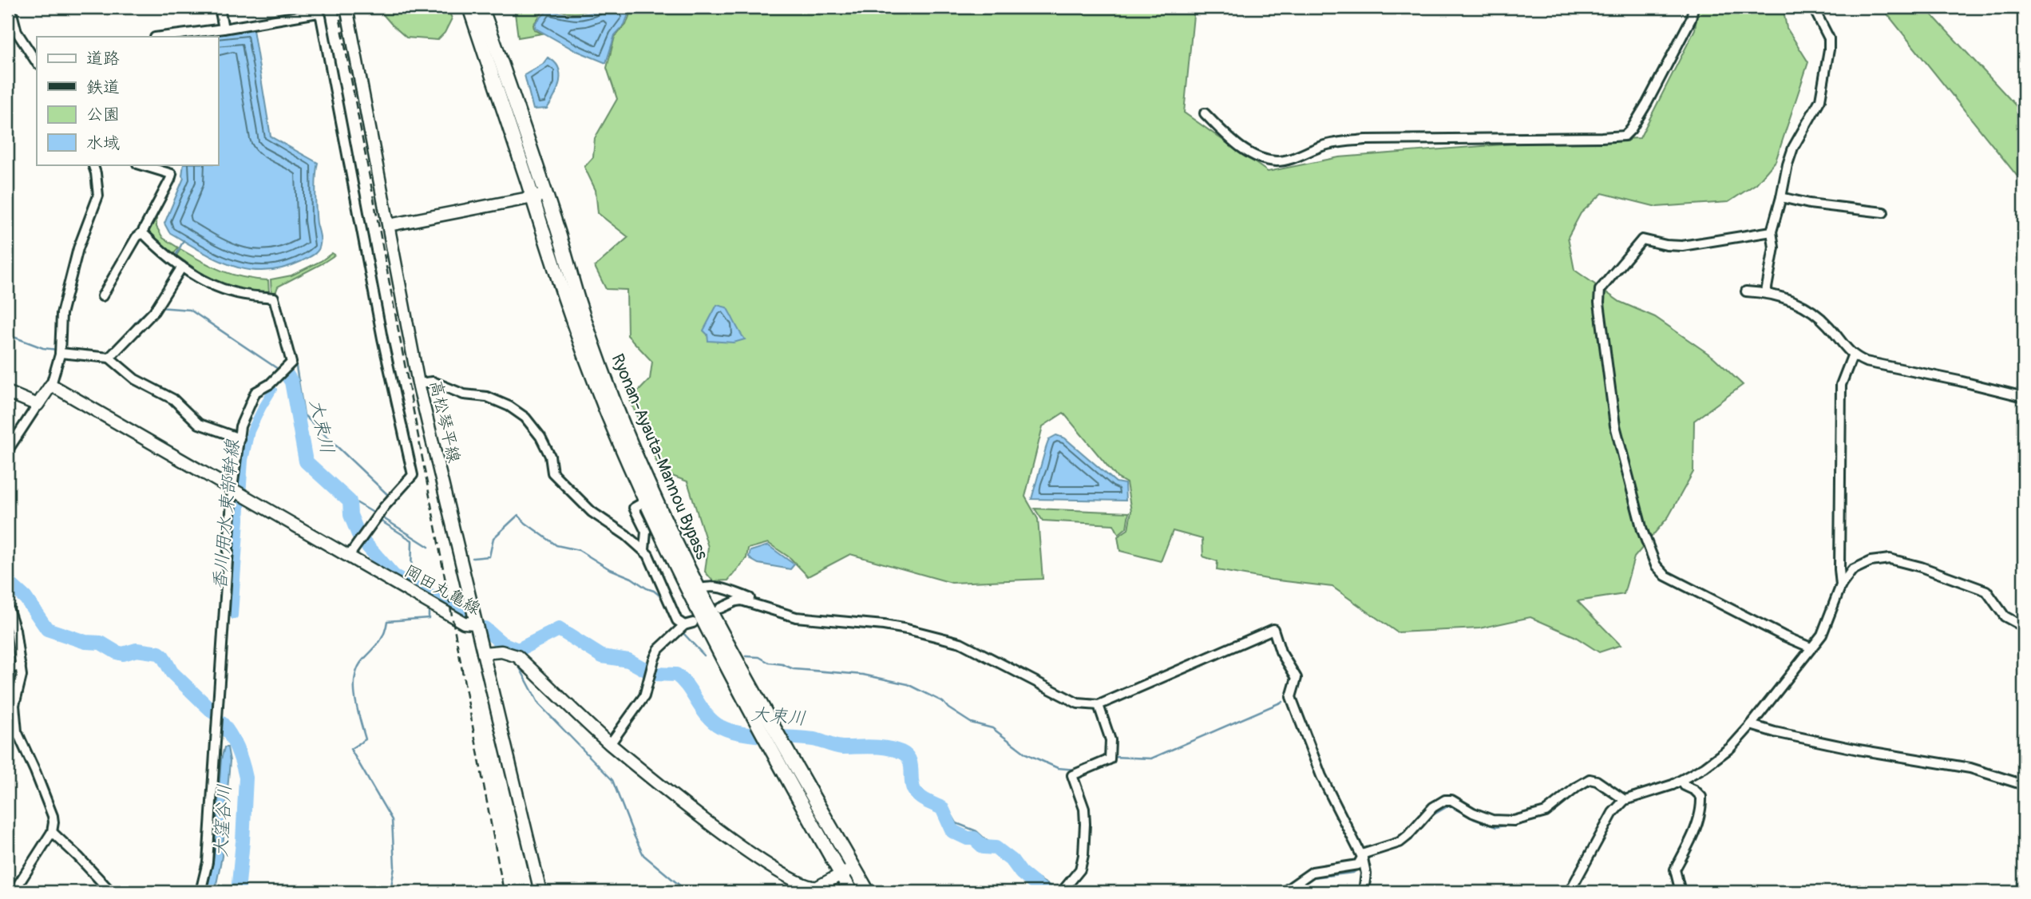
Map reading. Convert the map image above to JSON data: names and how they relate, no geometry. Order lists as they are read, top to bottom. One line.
{"streets":{"highway":["Ryonan-Ayauta-Mannou Bypass"],"main road":["高松琴平線","岡田丸亀線"]},"crossings":[["高松琴平線","岡田丸亀線"]],"water":["大束川","香川用水 東部幹線","大窪谷川"],"legend":["道路","鉄道","公園","水域"]}
